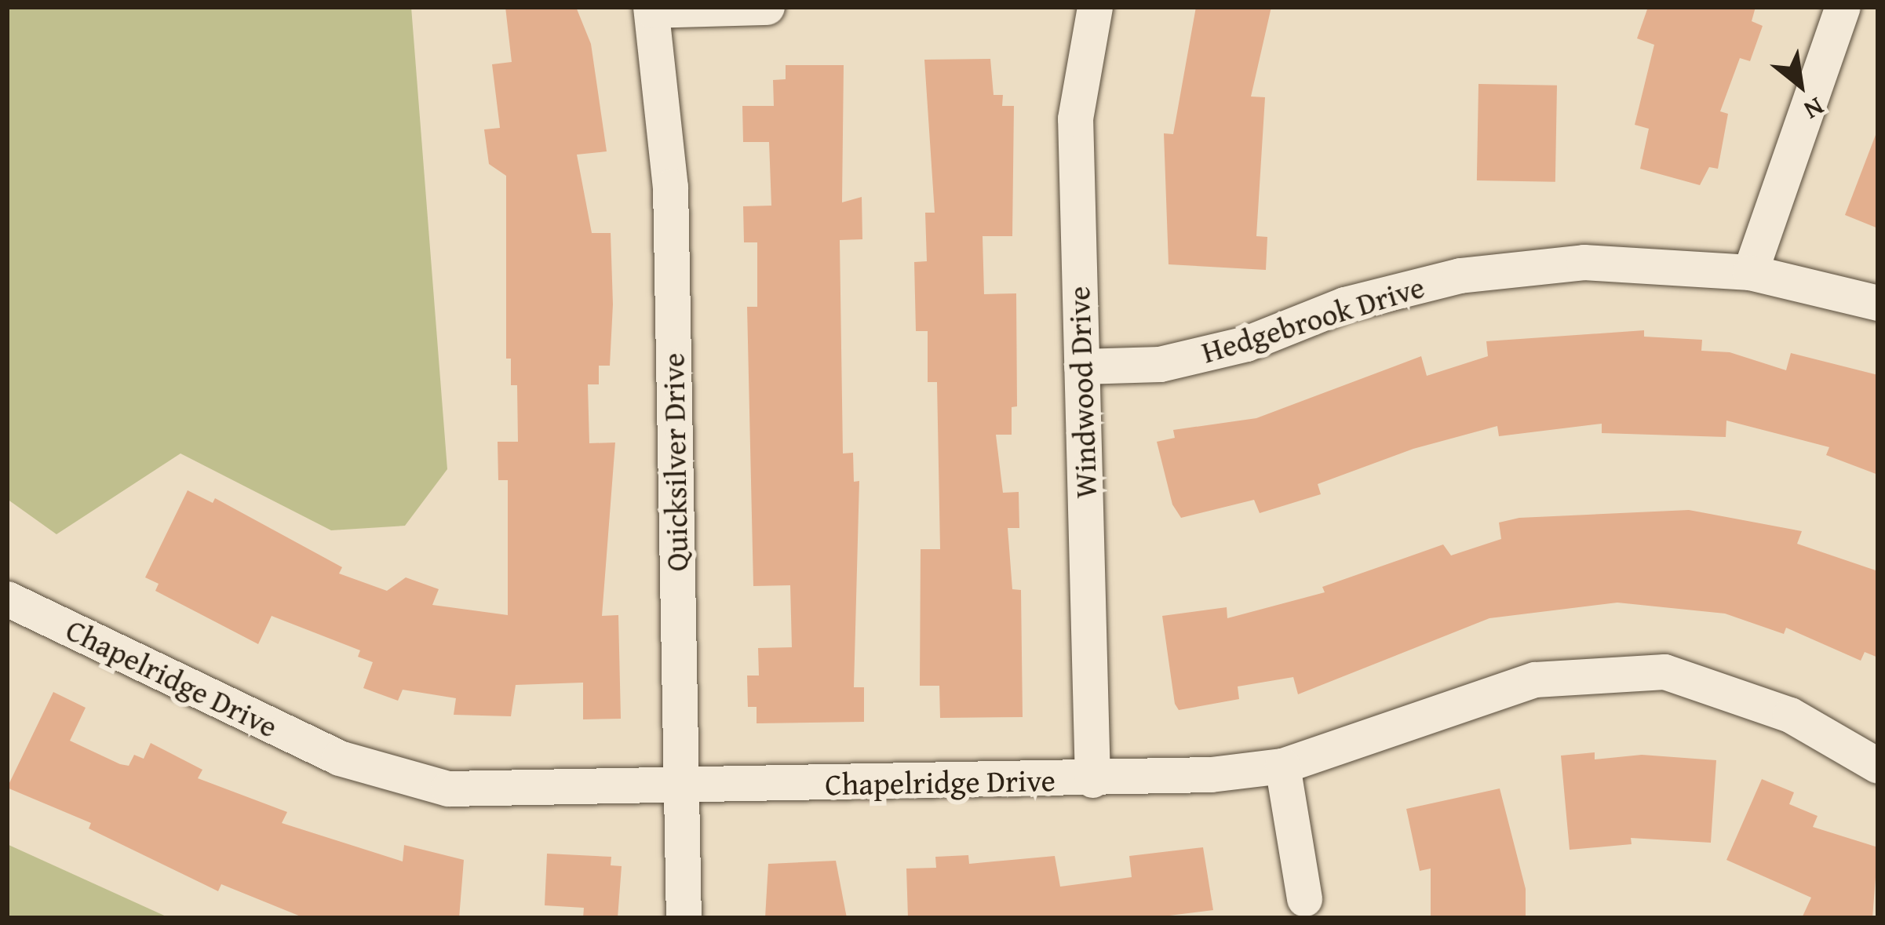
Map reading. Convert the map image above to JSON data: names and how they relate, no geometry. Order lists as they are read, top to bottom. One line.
{"streets":{"street":["Hedgebrook Drive","Windwood Drive","Quicksilver Drive","Chapelridge Drive"]},"crossings":[["Hedgebrook Drive","Windwood Drive"],["Windwood Drive","Chapelridge Drive"],["Quicksilver Drive","Chapelridge Drive"]],"north":"bottom right"}
